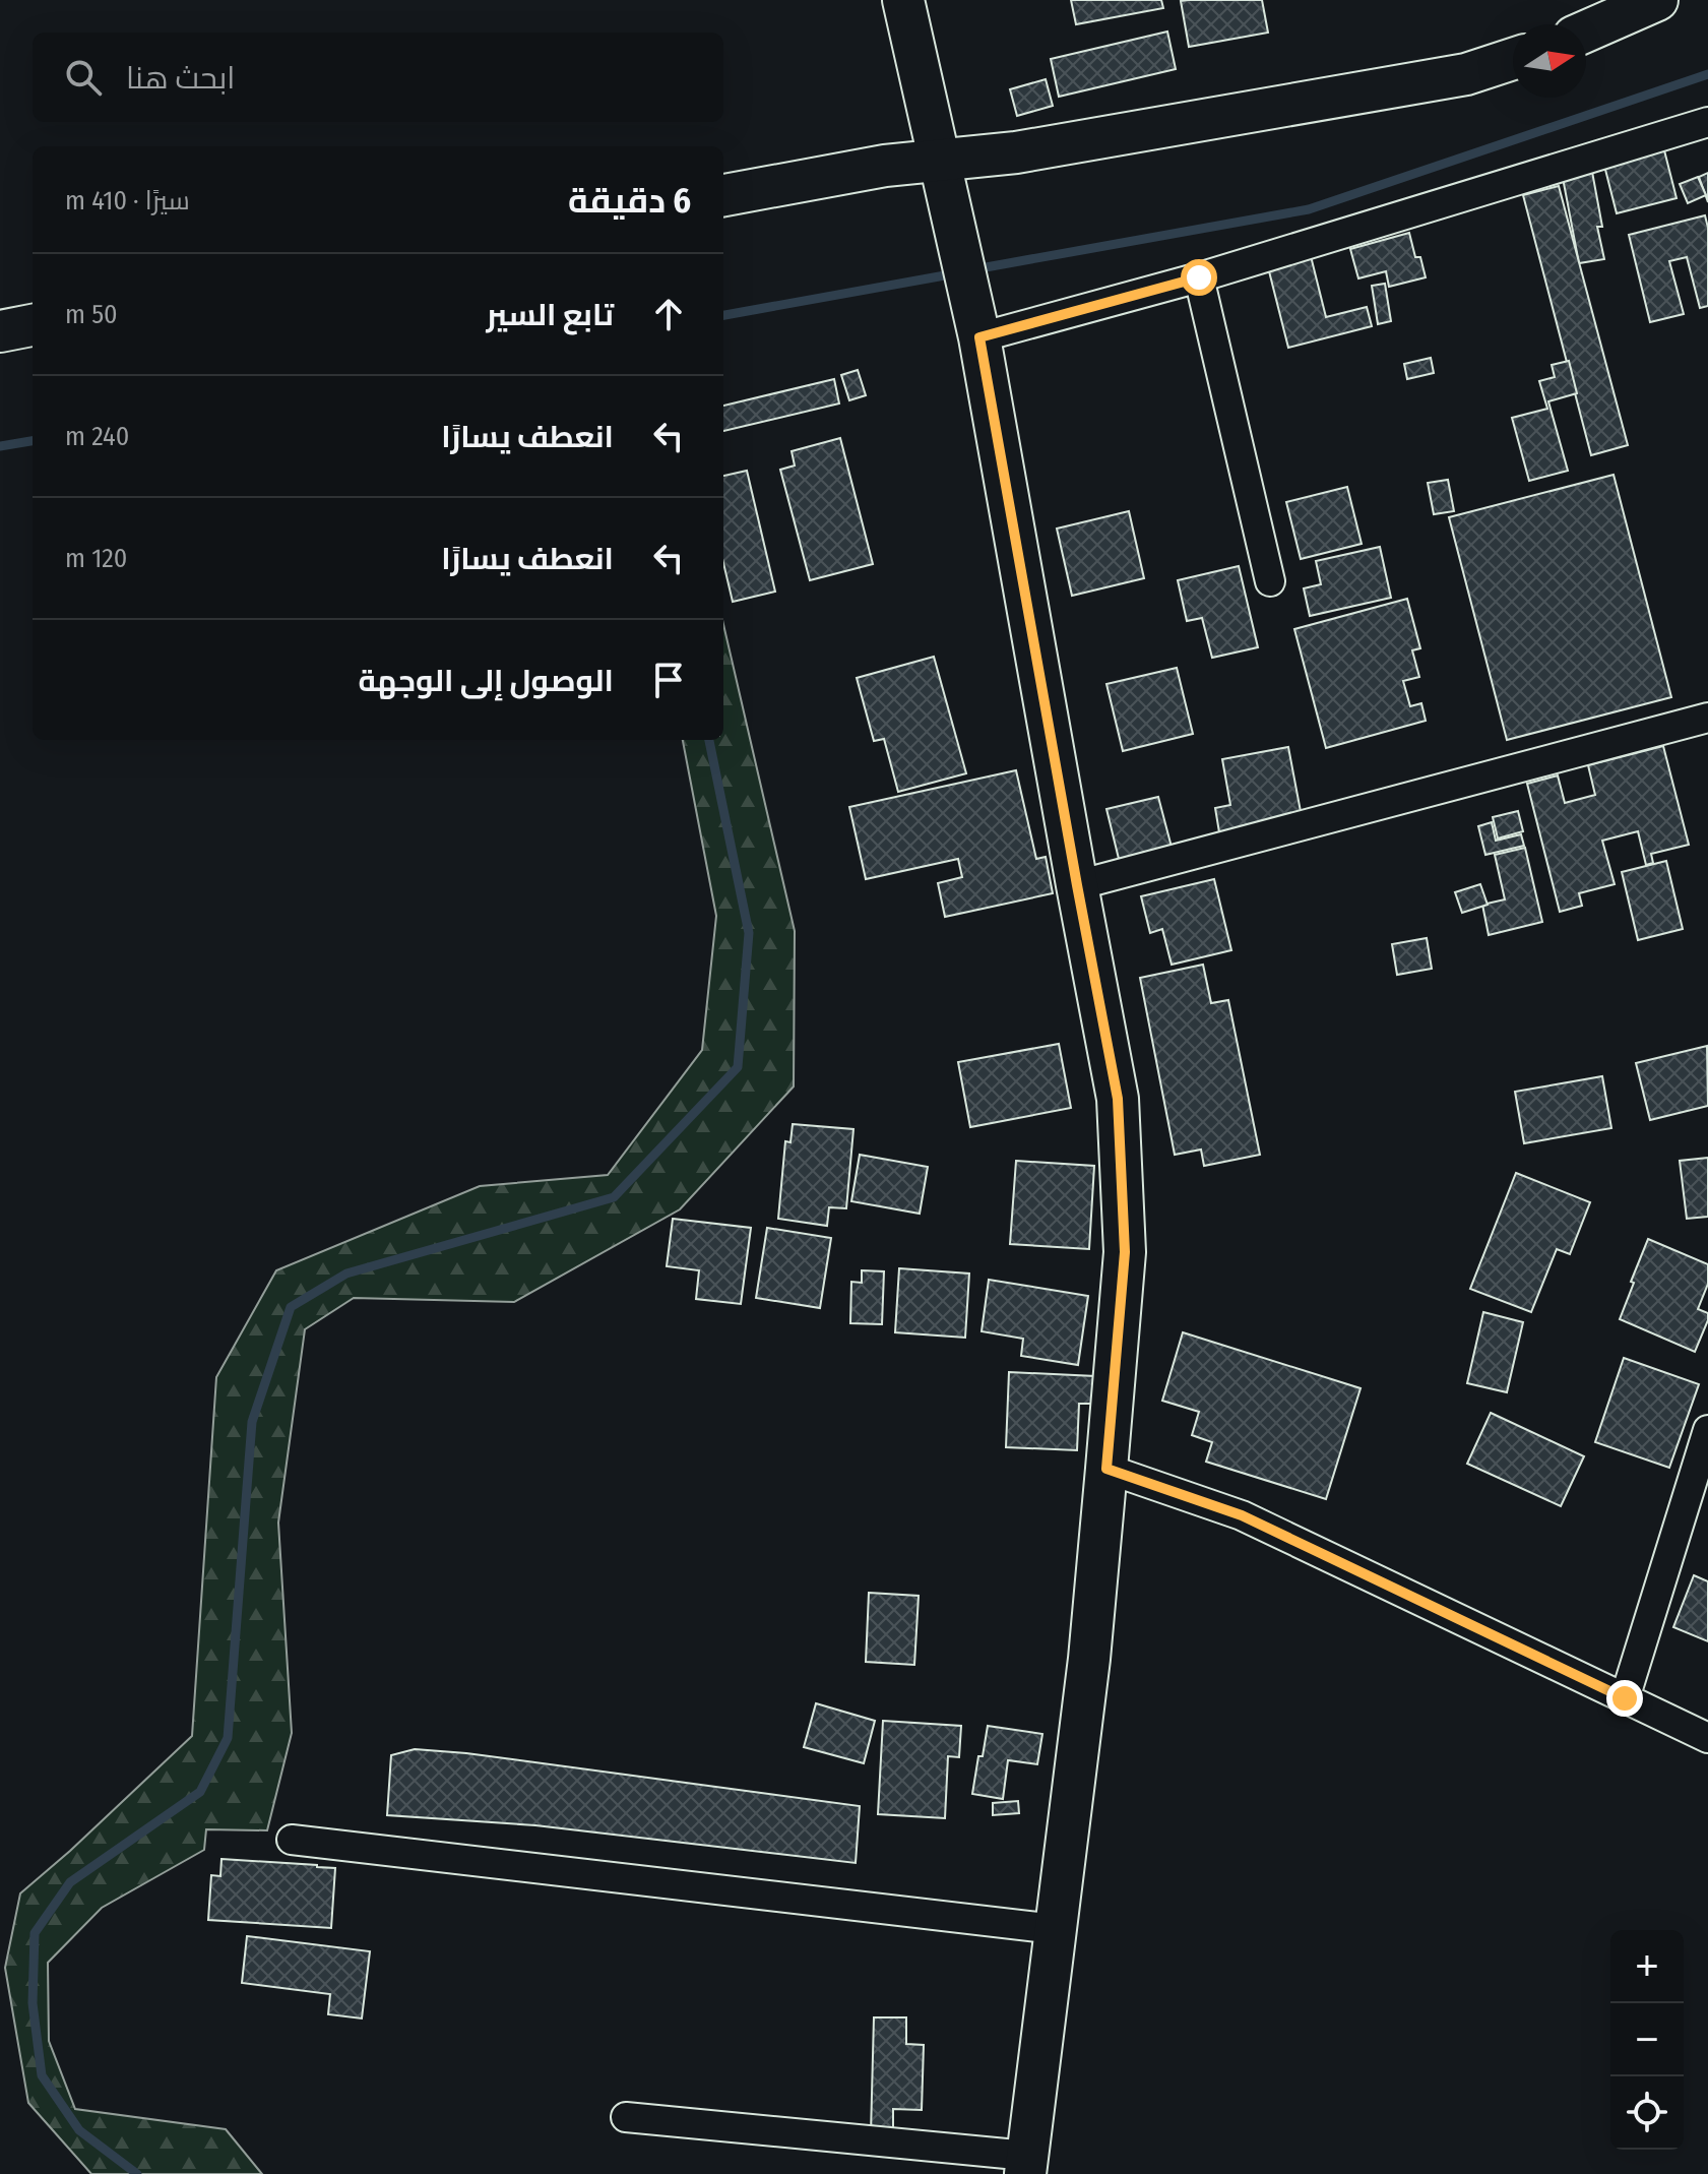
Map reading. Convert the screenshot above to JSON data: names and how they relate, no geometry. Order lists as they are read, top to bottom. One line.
{"north":"right","page":{"search":"ابحث هنا","heading":["6 دقيقة","سيرًا · 410 m"],"list":[["تابع السير","50 m"],["انعطف يسارًا","240 m"],["انعطف يسارًا","120 m"],"الوصول إلى الوجهة"],"map_buttons":["+","−"]}}
